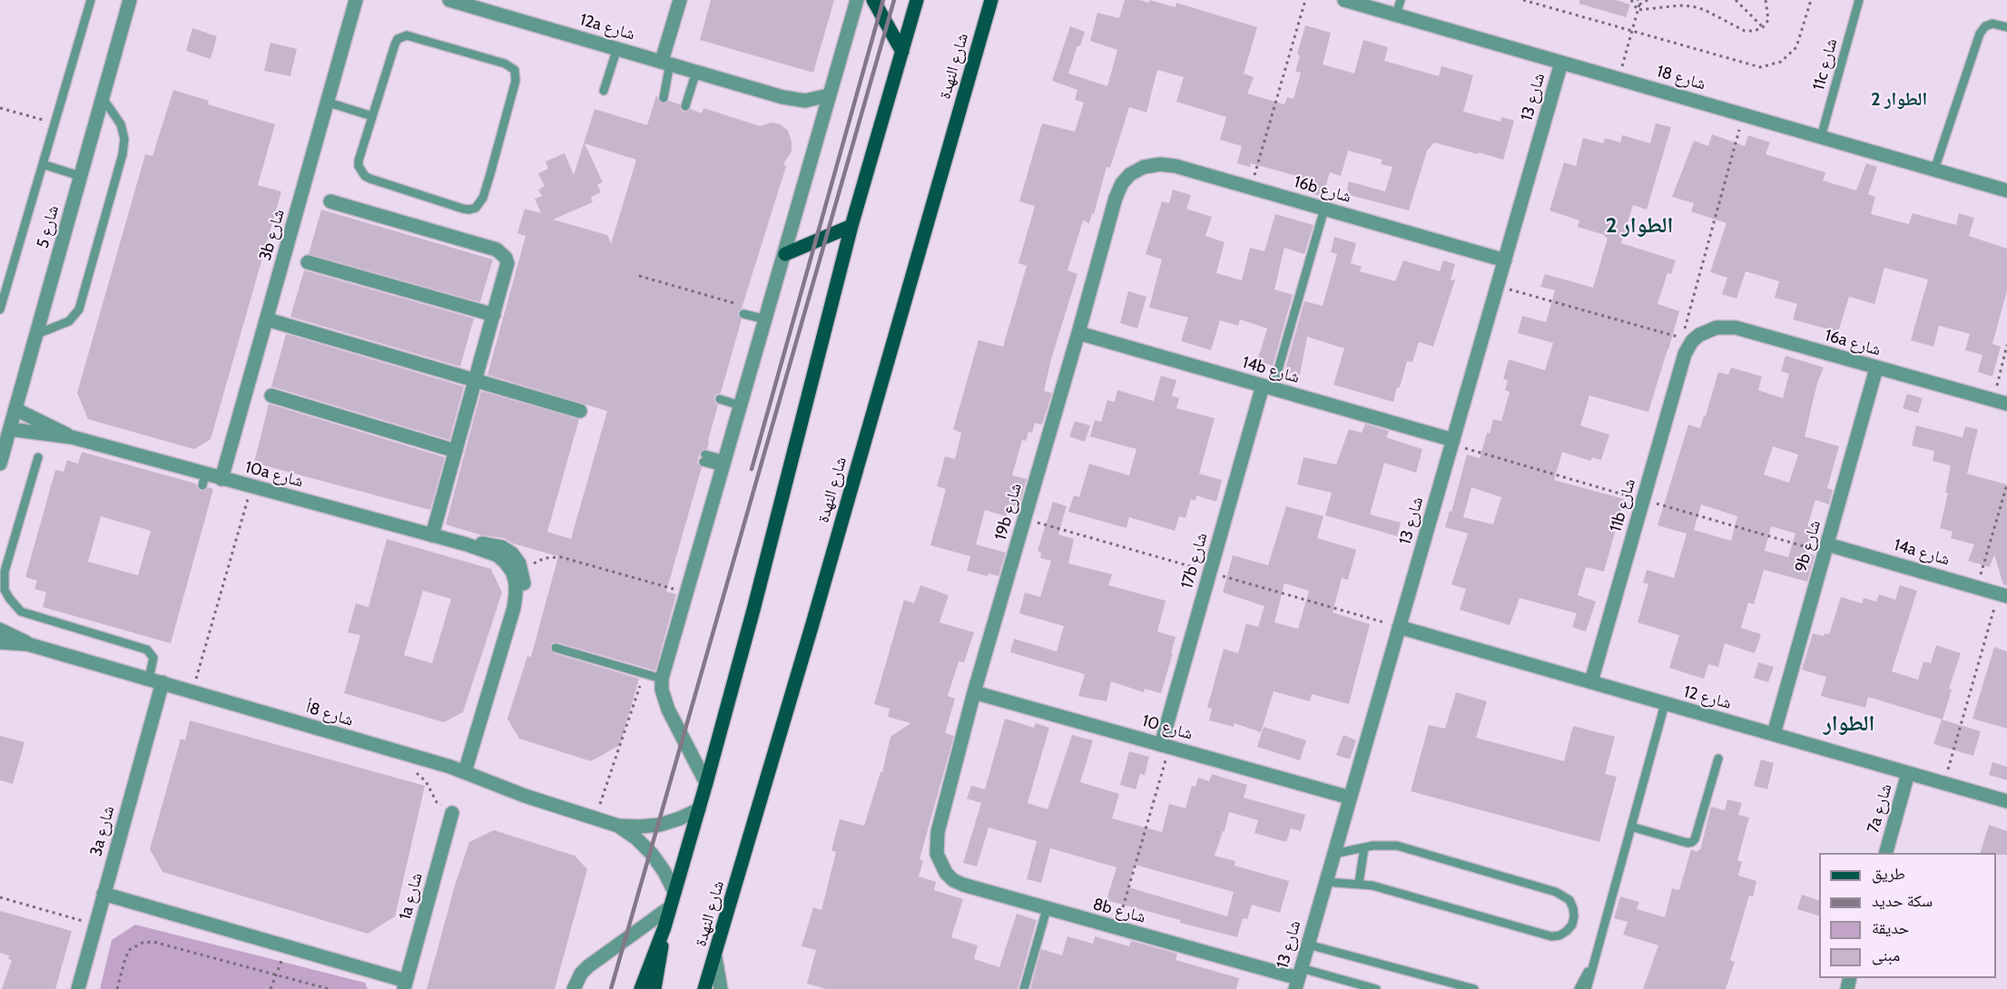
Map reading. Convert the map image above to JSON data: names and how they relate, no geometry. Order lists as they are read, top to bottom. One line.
{"streets":{"main road":["شارع النهدة"],"street":["12a شارع","شارع 18","شارع 13","16b شارع","شارع 5","3b شارع","16a شارع","14b شارع","10a شارع","11b شارع","19b شارع","9b شارع","14a شارع","17b شارع","شارع 12","شارع 8أ","شارع 10","7a شارع","3a شارع","1a شارع","8b شارع"],"lane":["11c شارع"]},"crossings":[["11c شارع","شارع 18"],["شارع 18","شارع 13"],["شارع 13","16b شارع"],["شارع 13","14b شارع"],["شارع 13","شارع 12"],["شارع 13","شارع 10"],["شارع 13","8b شارع"],["16b شارع","19b شارع"],["شارع 5","10a شارع"],["3b شارع","10a شارع"],["16a شارع","11b شارع"],["16a شارع","9b شارع"],["14b شارع","19b شارع"],["14b شارع","17b شارع"],["10a شارع","شارع 8أ"],["11b شارع","شارع 12"],["19b شارع","شارع 10"],["19b شارع","8b شارع"],["9b شارع","14a شارع"],["9b شارع","شارع 12"],["17b شارع","شارع 10"],["شارع 12","7a شارع"],["شارع 8أ","3a شارع"]],"districts":["الطوار 2","الطوار 2","الطوار"],"legend":["طريق","سكة حديد","حديقة","مبنى"]}
